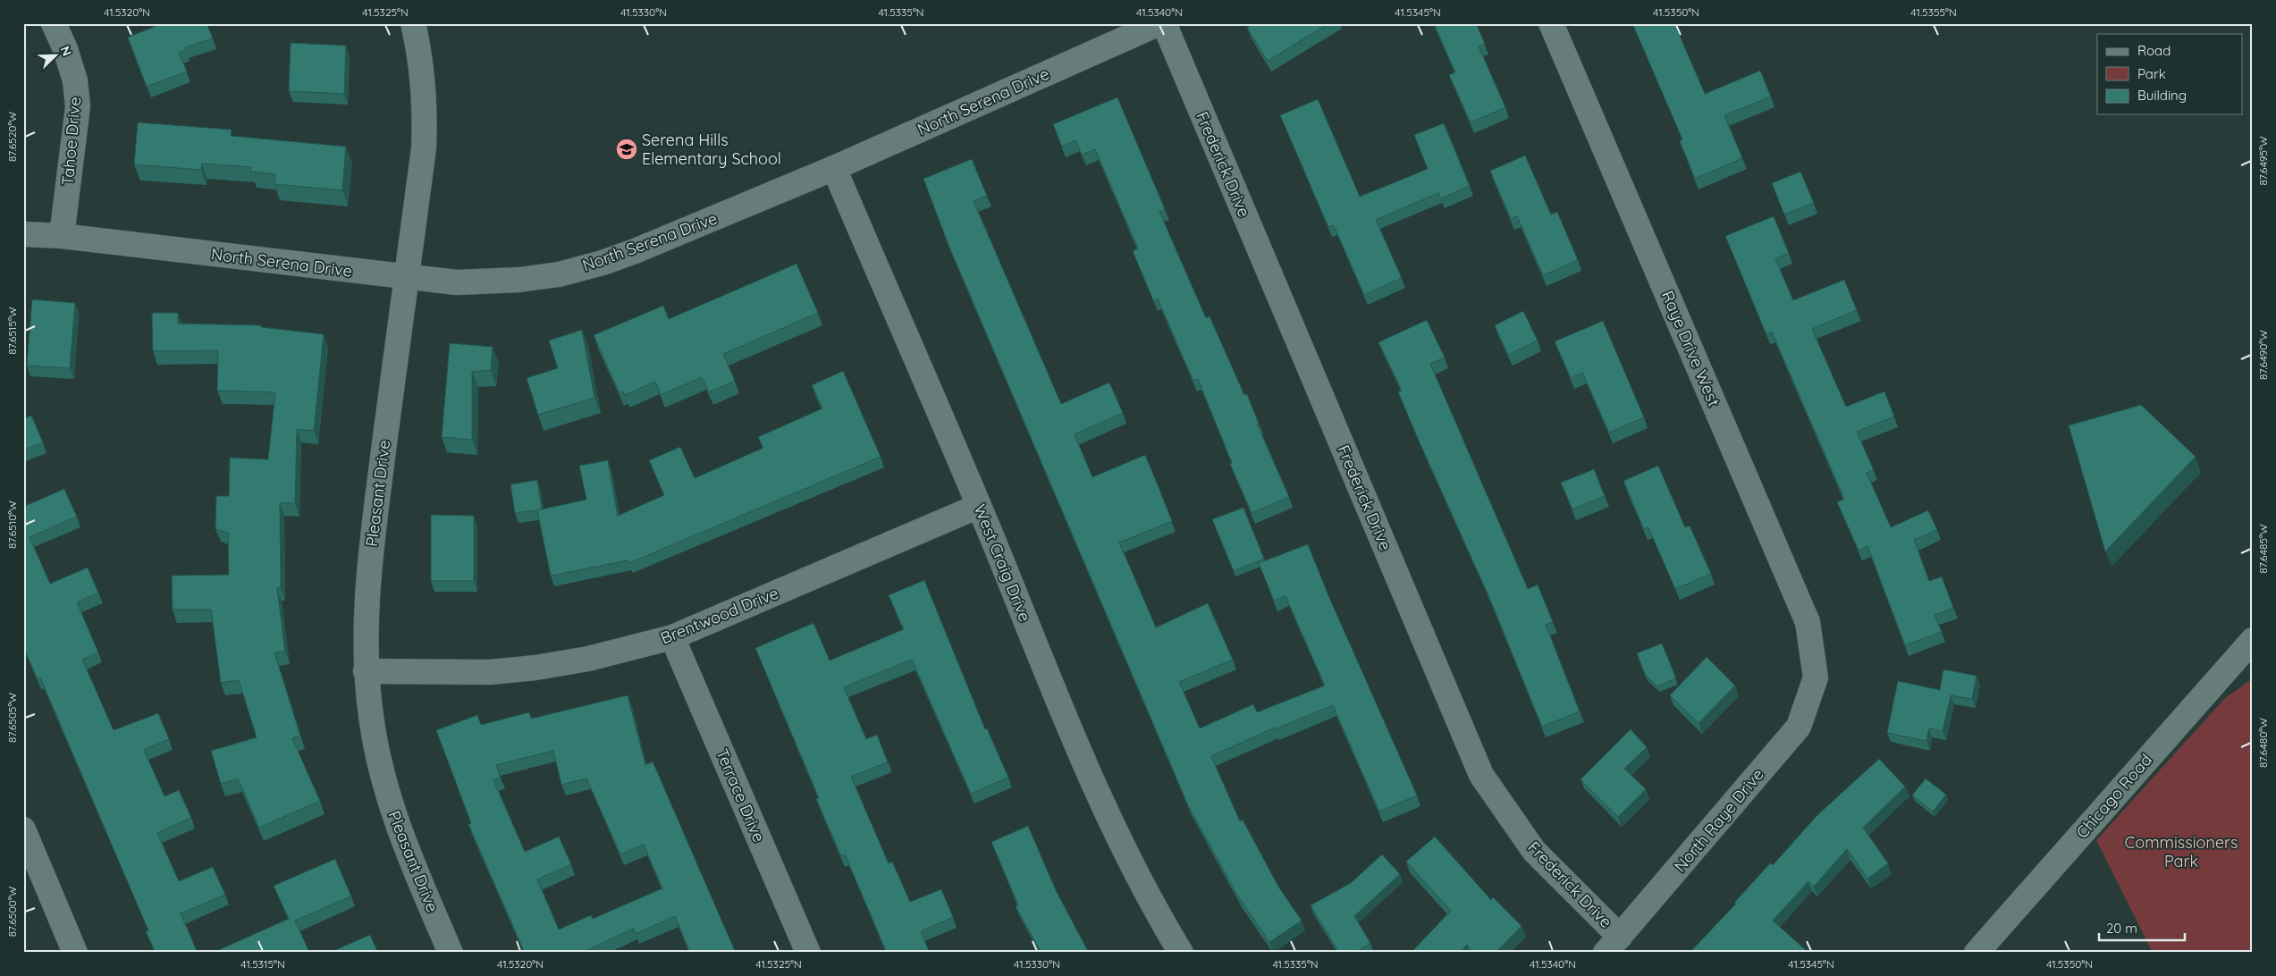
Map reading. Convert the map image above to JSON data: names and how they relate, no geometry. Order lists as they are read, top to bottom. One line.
{"streets":{"street":["North Serena Drive","Tahoe Drive","Frederick Drive","Raye Drive West","Pleasant Drive","West Craig Drive","Brentwood Drive","Terrace Drive","Chicago Road","North Raye Drive"]},"crossings":[["North Serena Drive","Tahoe Drive"],["North Serena Drive","Pleasant Drive"],["North Serena Drive","West Craig Drive"],["Frederick Drive","North Raye Drive"],["Raye Drive West","North Raye Drive"],["Pleasant Drive","Brentwood Drive"],["West Craig Drive","Brentwood Drive"],["Brentwood Drive","Terrace Drive"]],"parks":["Commissioners Park"],"places":{"school or university":["Serena Hills Elementary School"]},"legend":["Road","Park","Building"],"scale_bar":"20 m","north":"top right","coordinates":["41.5320°N","41.5325°N","41.5330°N","41.5335°N","41.5340°N","41.5345°N","41.5350°N","41.5355°N","87.6520°W","87.6495°W","87.6515°W","87.6490°W","87.6510°W","87.6485°W","87.6505°W","87.6480°W","87.6500°W","41.5315°N"]}
